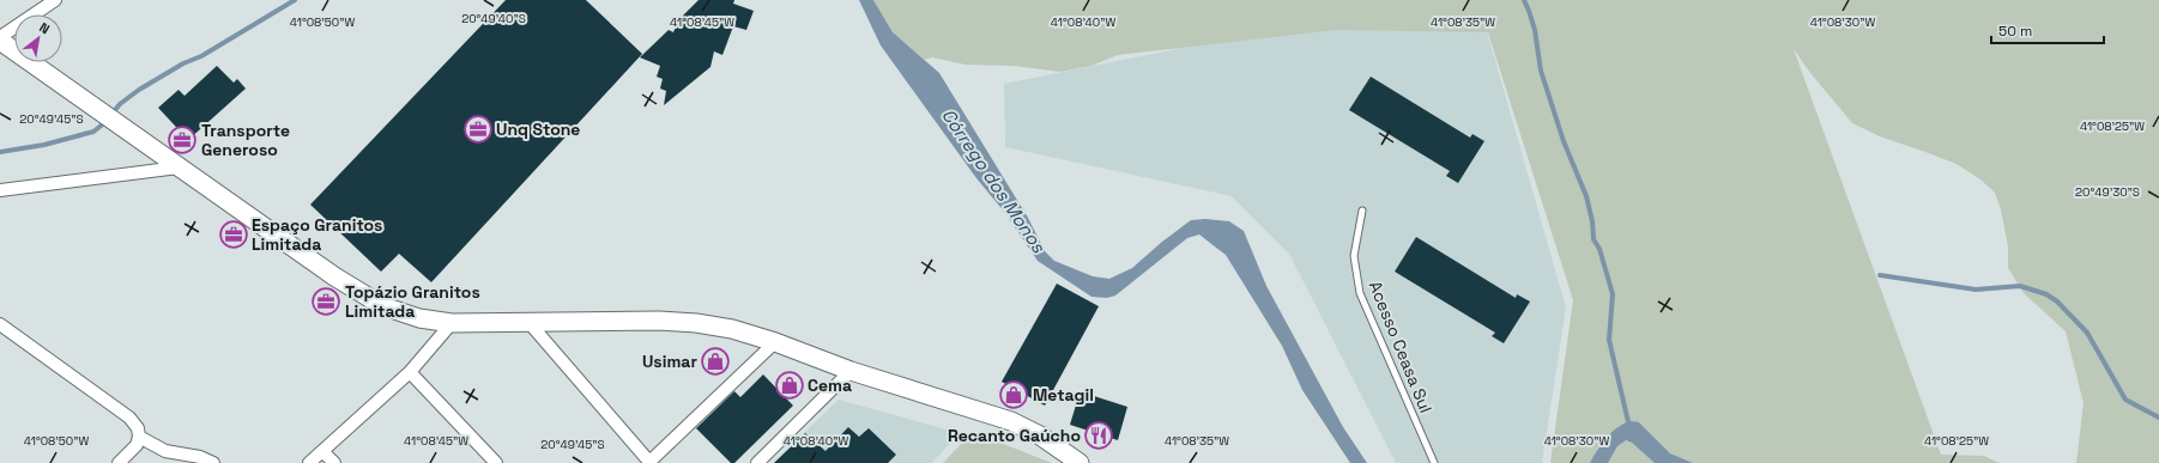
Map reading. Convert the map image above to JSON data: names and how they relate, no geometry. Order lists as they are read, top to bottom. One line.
{"streets":{"lane":["Acesso Ceasa Sul"]},"water":["Córrego dos Monos"],"places":{"office":["Unq Stone","Transporte Generoso","Espaço Granitos Limitada","Topázio Granitos Limitada"],"shop":["Usimar","Cema","Metagil"],"restaurant":["Recanto Gaúcho"]},"scale_bar":"50 m","north":"top right","coordinates":["20°49'40\"S","41°08'35\"W","41°08'50\"W","41°08'45\"W","41°08'40\"W","41°08'30\"W","20°49'45\"S","41°08'25\"W","20°49'30\"S"]}
